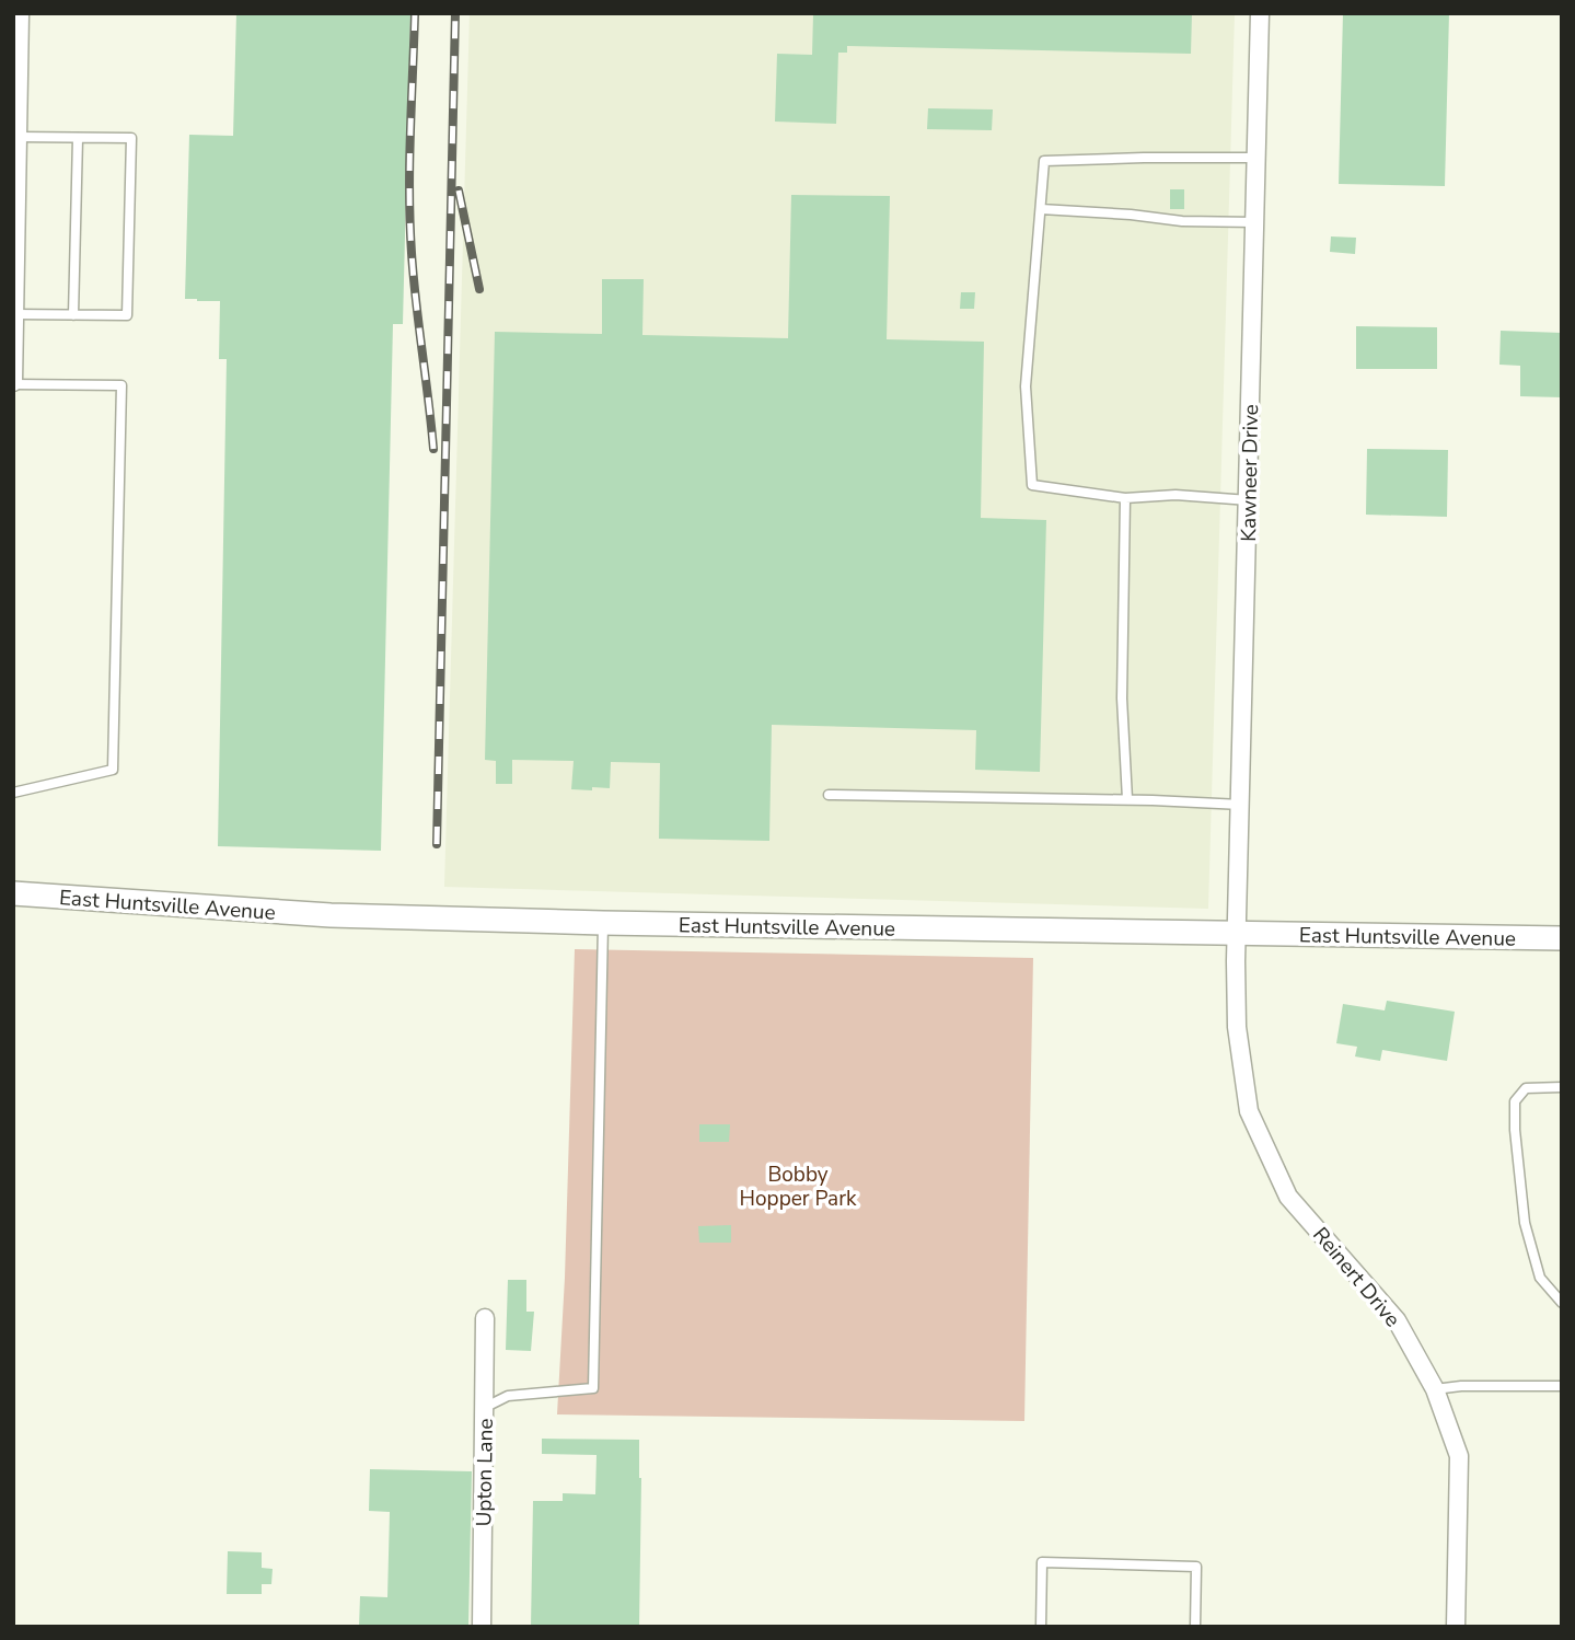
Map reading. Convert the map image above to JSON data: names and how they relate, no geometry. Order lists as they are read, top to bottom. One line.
{"streets":{"main road":["East Huntsville Avenue"],"street":["Kawneer Drive","Reinert Drive","Upton Lane"]},"crossings":[["Kawneer Drive","East Huntsville Avenue"],["Kawneer Drive","Reinert Drive"],["East Huntsville Avenue","Reinert Drive"]],"parks":["Bobby Hopper Park"]}
